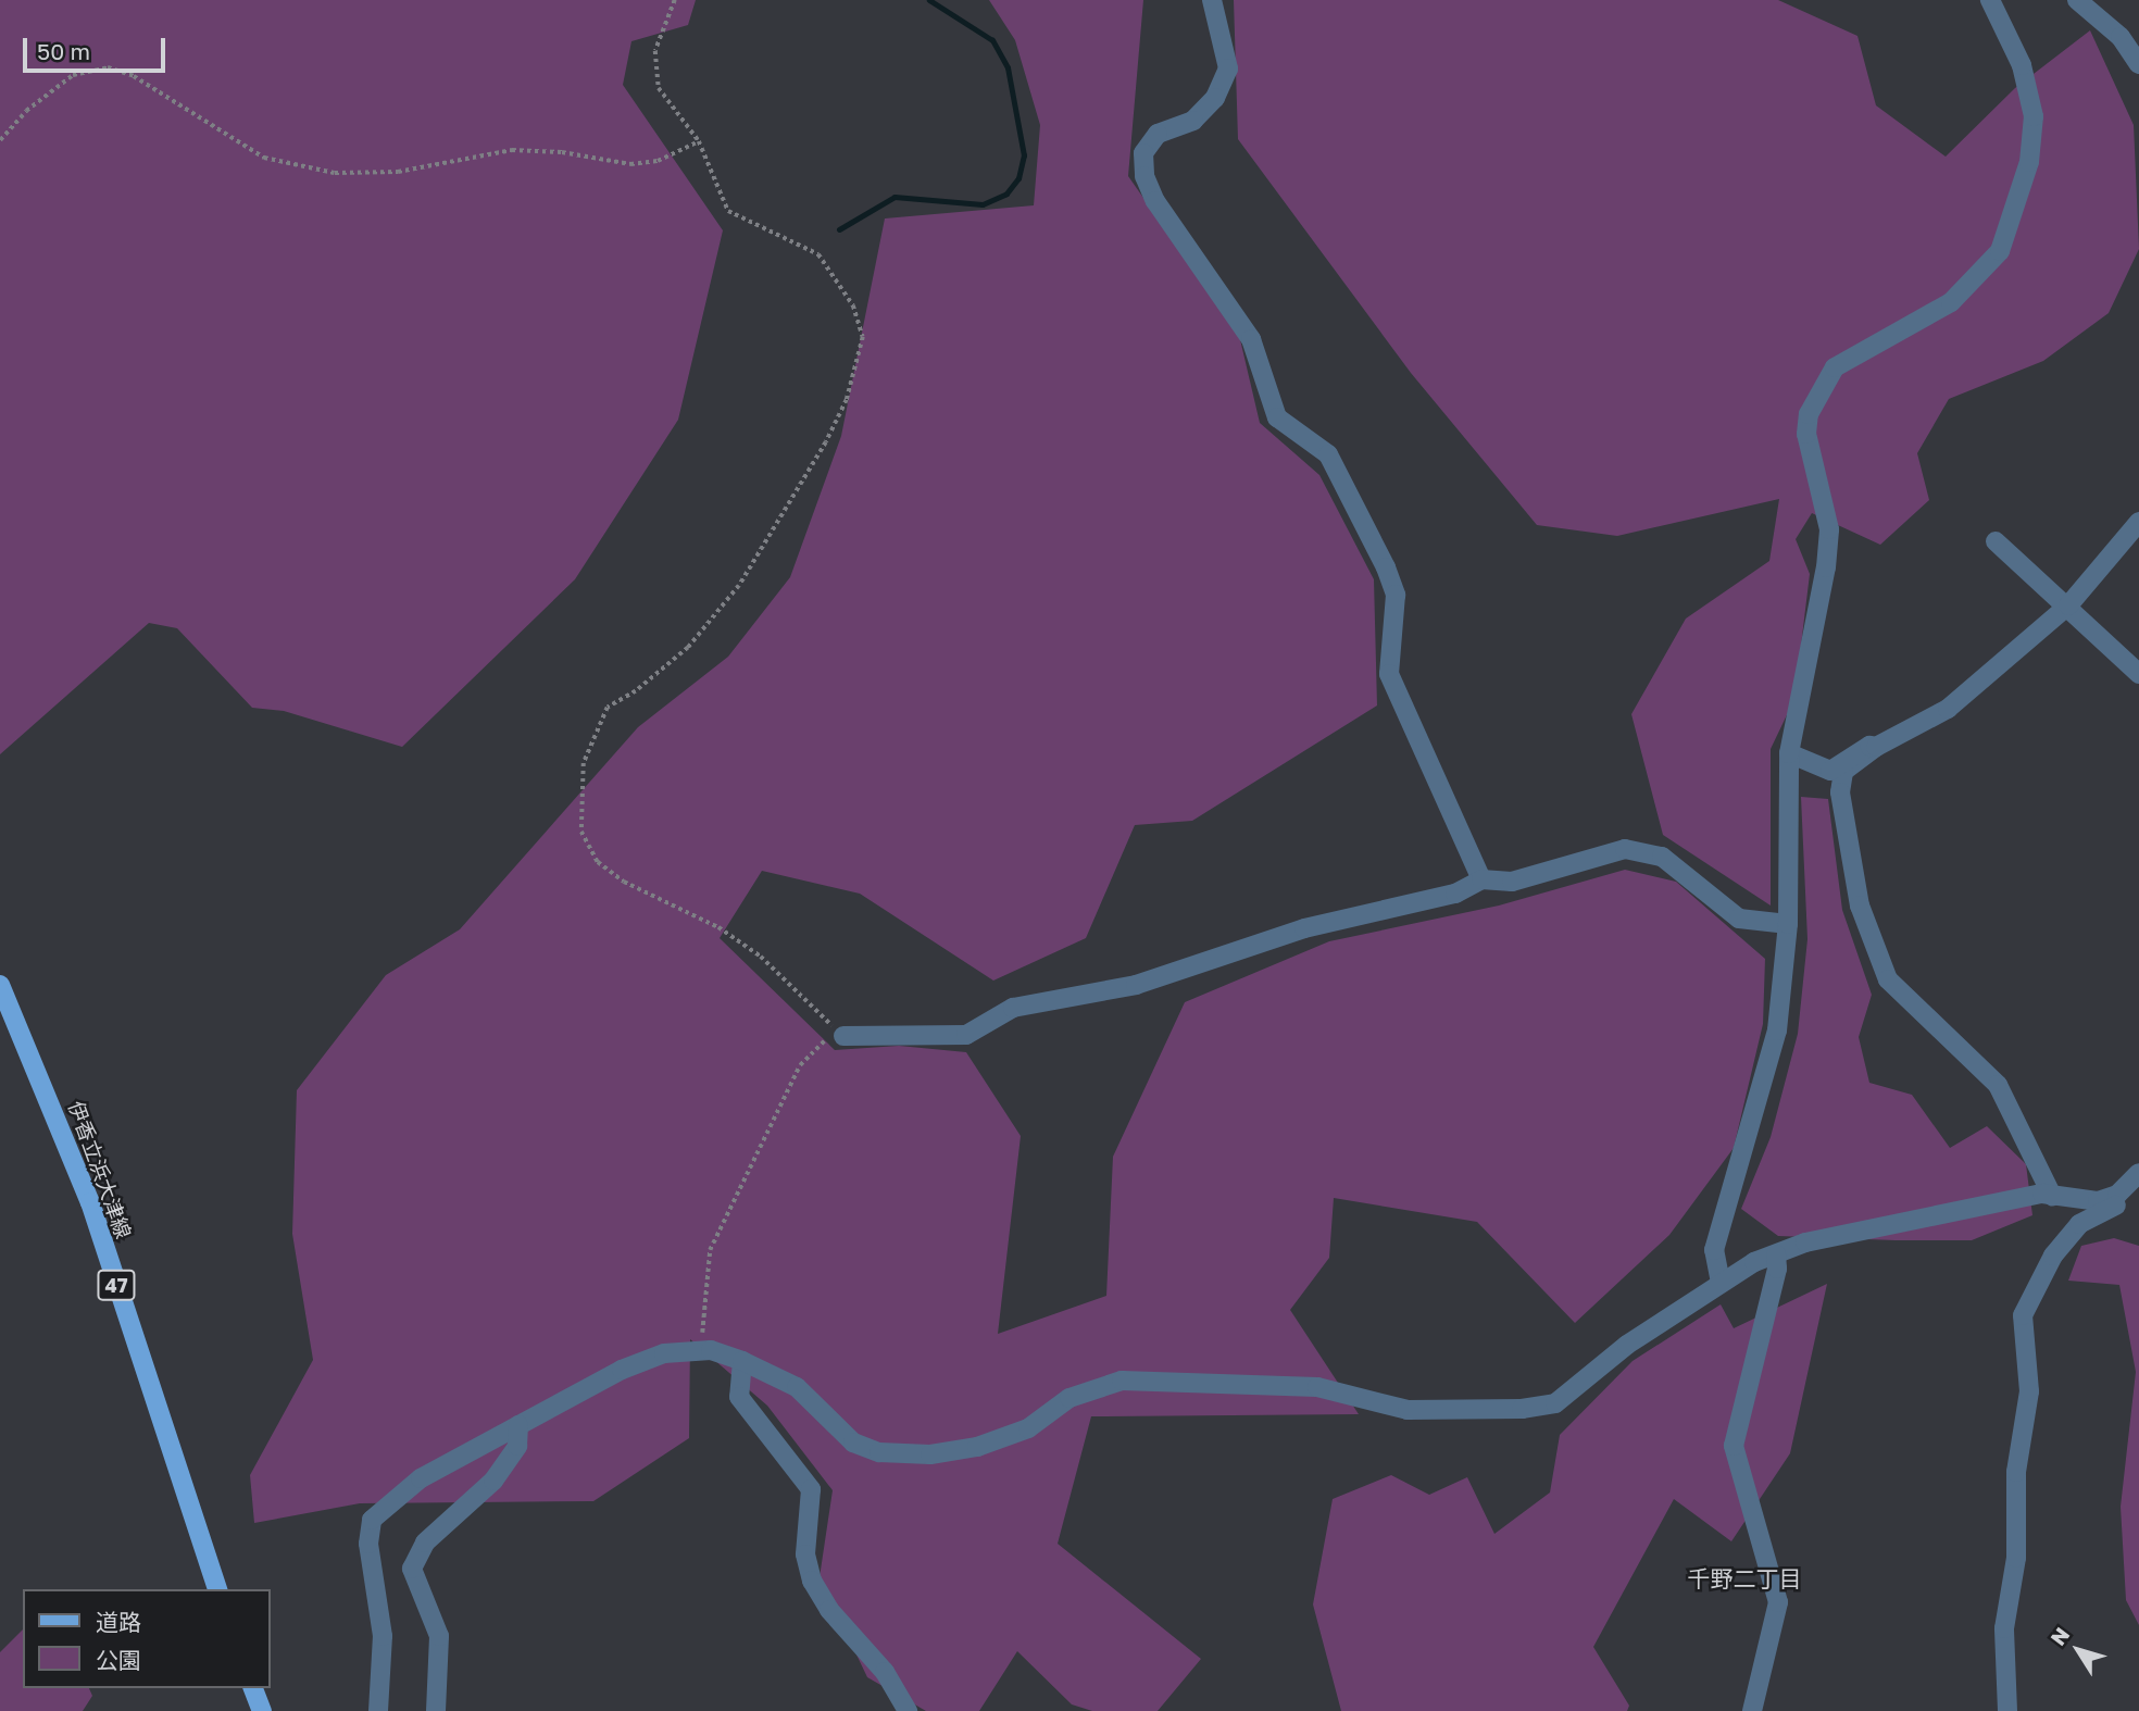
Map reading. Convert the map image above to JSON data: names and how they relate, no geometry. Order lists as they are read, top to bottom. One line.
{"streets":{"main road":["伊香立浜大津線","47"]},"districts":["千野二丁目"],"legend":["道路","公園"],"scale_bar":"50 m","north":"top left"}
